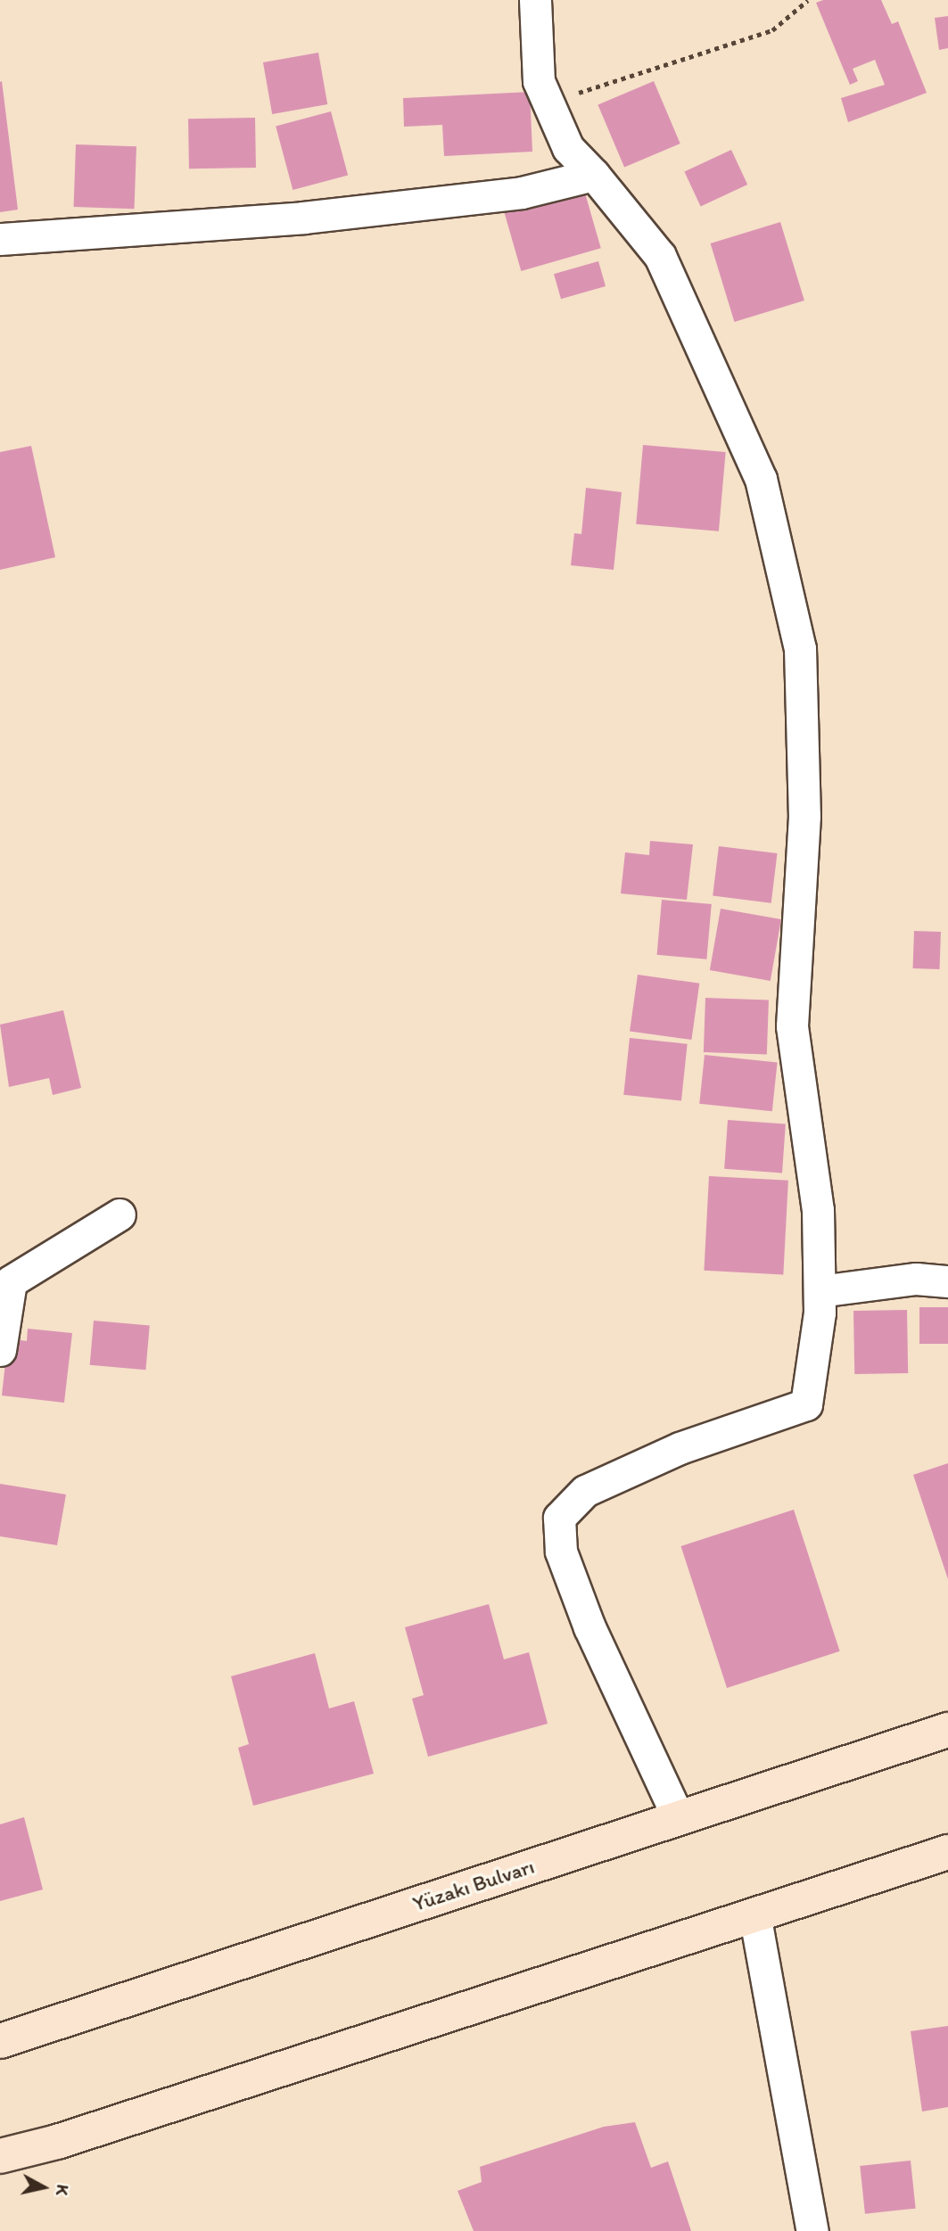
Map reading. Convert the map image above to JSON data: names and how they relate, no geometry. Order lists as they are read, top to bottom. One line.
{"streets":{"main road":["Yüzakı Bulvarı"]},"north":"right"}
